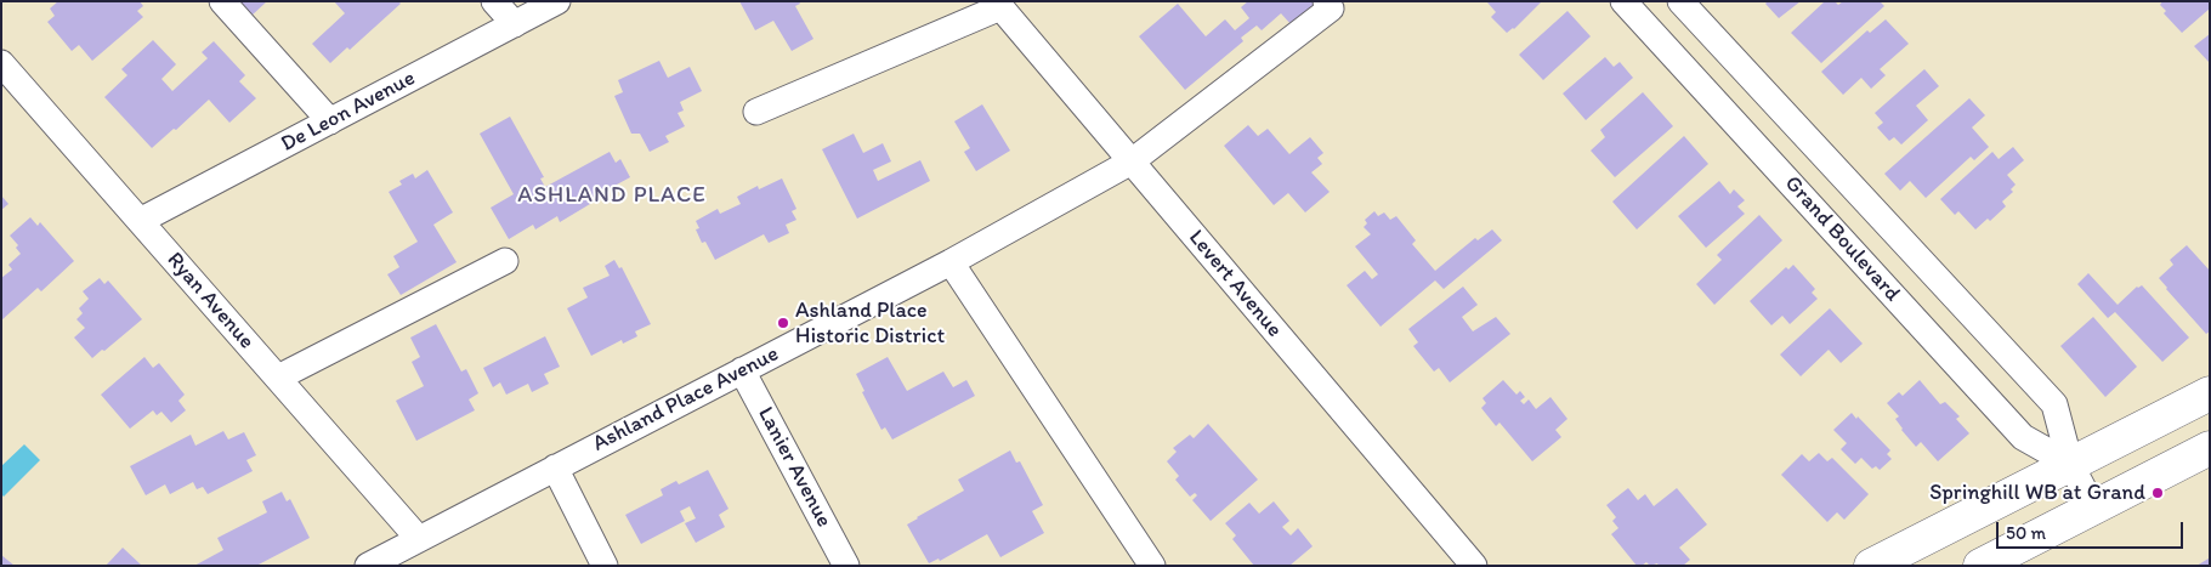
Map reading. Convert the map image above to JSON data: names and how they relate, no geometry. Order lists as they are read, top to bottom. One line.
{"streets":{"street":["De Leon Avenue","Grand Boulevard","Levert Avenue","Ryan Avenue","Ashland Place Avenue","Lanier Avenue"]},"crossings":[["De Leon Avenue","Ryan Avenue"],["Levert Avenue","Ashland Place Avenue"],["Ryan Avenue","Ashland Place Avenue"],["Ashland Place Avenue","Lanier Avenue"]],"districts":["ASHLAND PLACE"],"places":["Ashland Place Historic District","Springhill WB at Grand"],"scale_bar":"50 m"}
